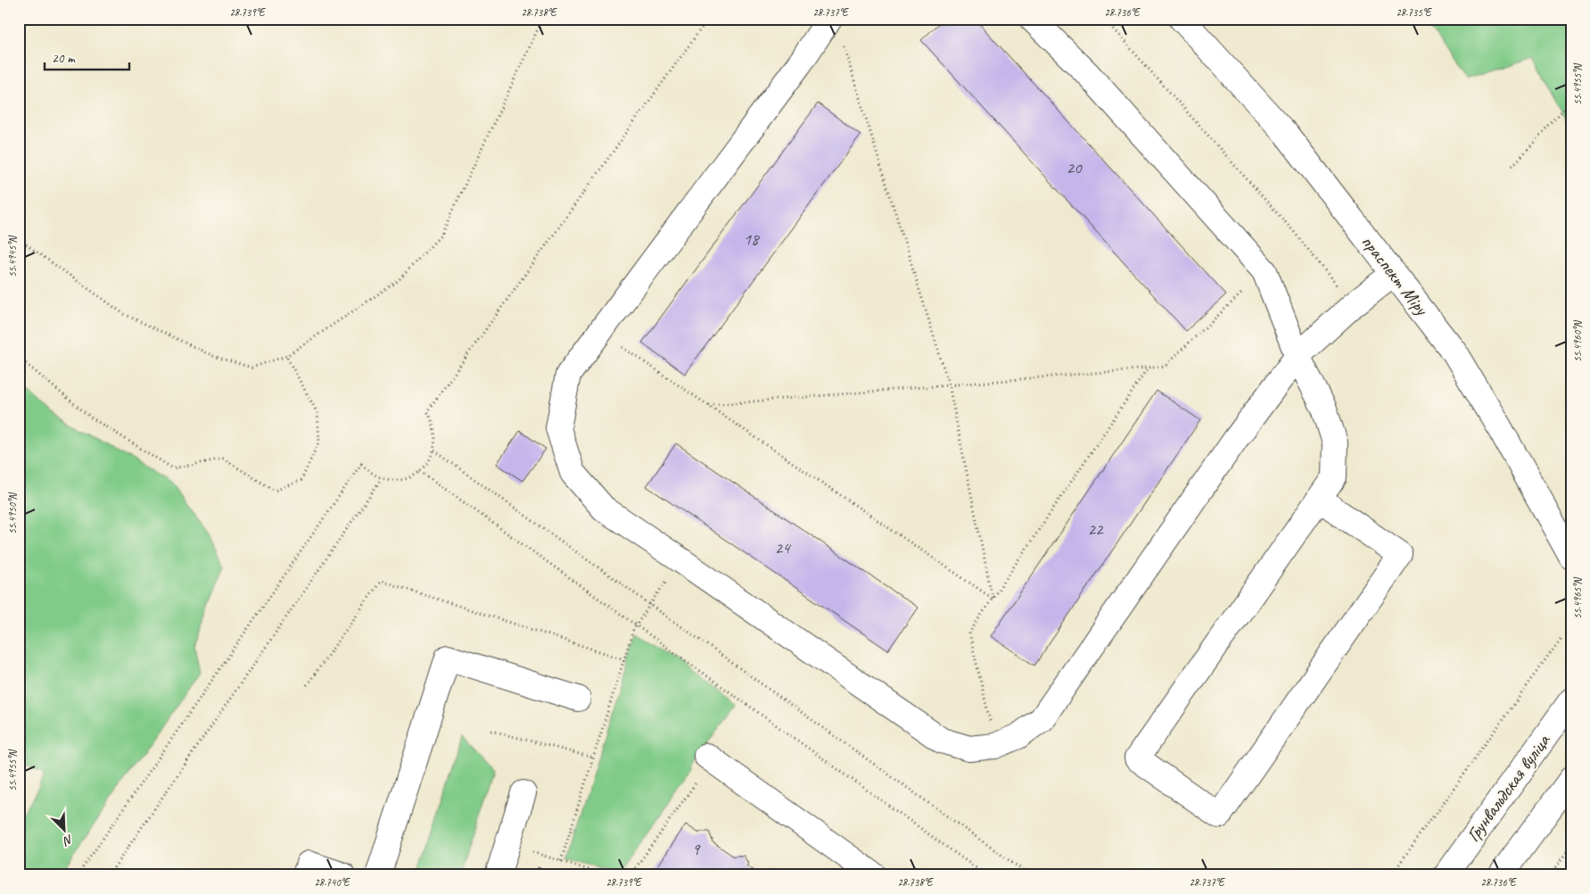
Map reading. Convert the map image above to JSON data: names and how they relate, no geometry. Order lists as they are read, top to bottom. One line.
{"streets":{"street":["праспект Міру","Грунвальдская вуліца"]},"house_numbers":["20","18","22","24","9"],"scale_bar":"20 m","north":"bottom right","coordinates":["28.739°E","28.738°E","28.737°E","28.736°E","28.735°E","55.4955°N","55.4945°N","55.4960°N","55.4950°N","55.4965°N","28.740°E"]}
